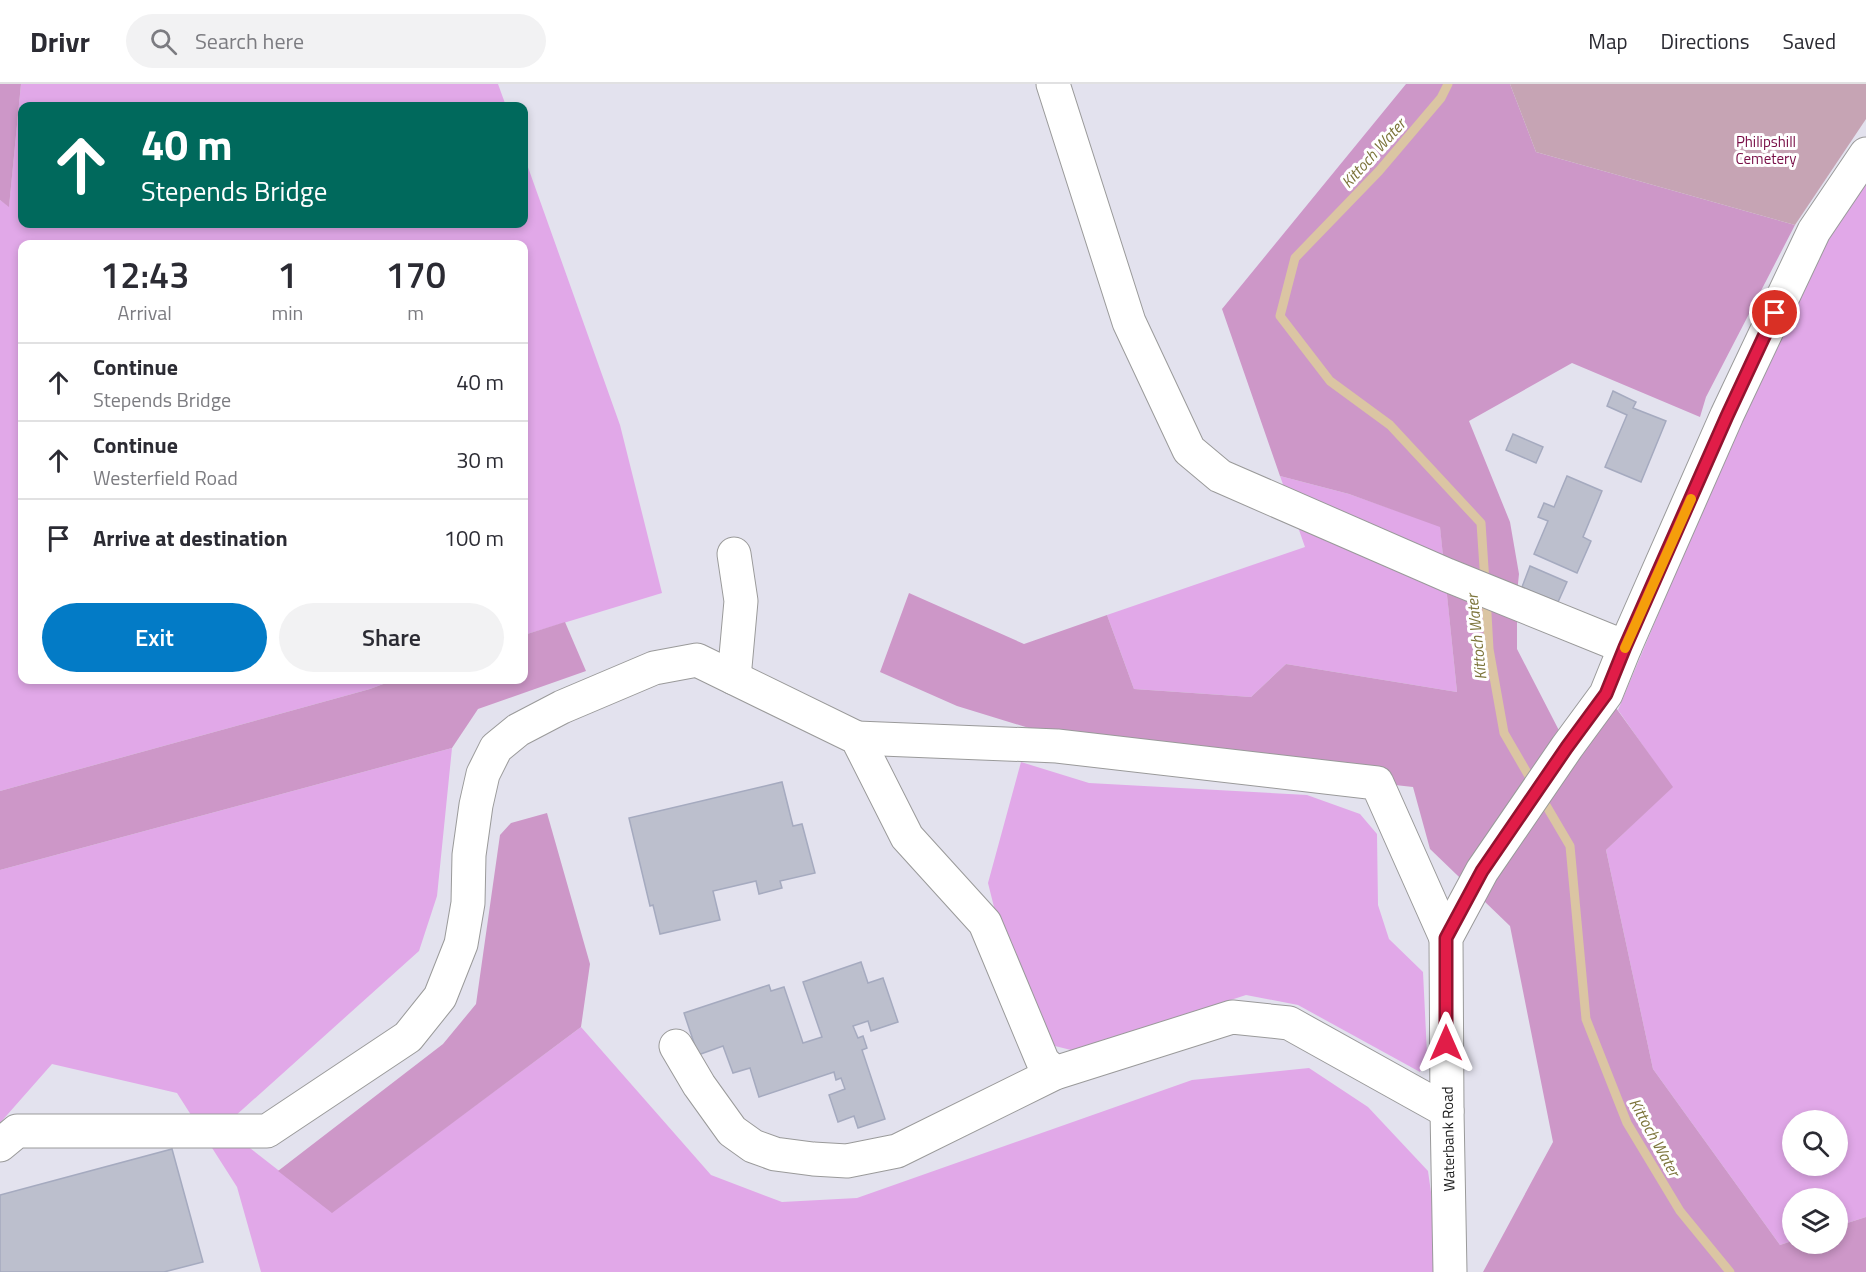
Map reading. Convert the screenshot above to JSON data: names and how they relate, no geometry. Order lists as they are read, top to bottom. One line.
{"streets":{"street":["Waterbank Road"]},"water":["Kittoch Water"],"parks":["Philipshill Cemetery"],"page":{"header":"Drivr","search":"Search here","nav":["Map","Directions","Saved"],"turn":["40 m","Stepends Bridge"],"eta":["12:43","Arrival","1","min","170","m"],"list":[{"name":"Continue","note":"Stepends Bridge","value":"40 m"},{"name":"Continue","note":"Westerfield Road","value":"30 m"},{"name":"Arrive at destination","value":"100 m"}],"buttons":["Exit","Share"]}}
